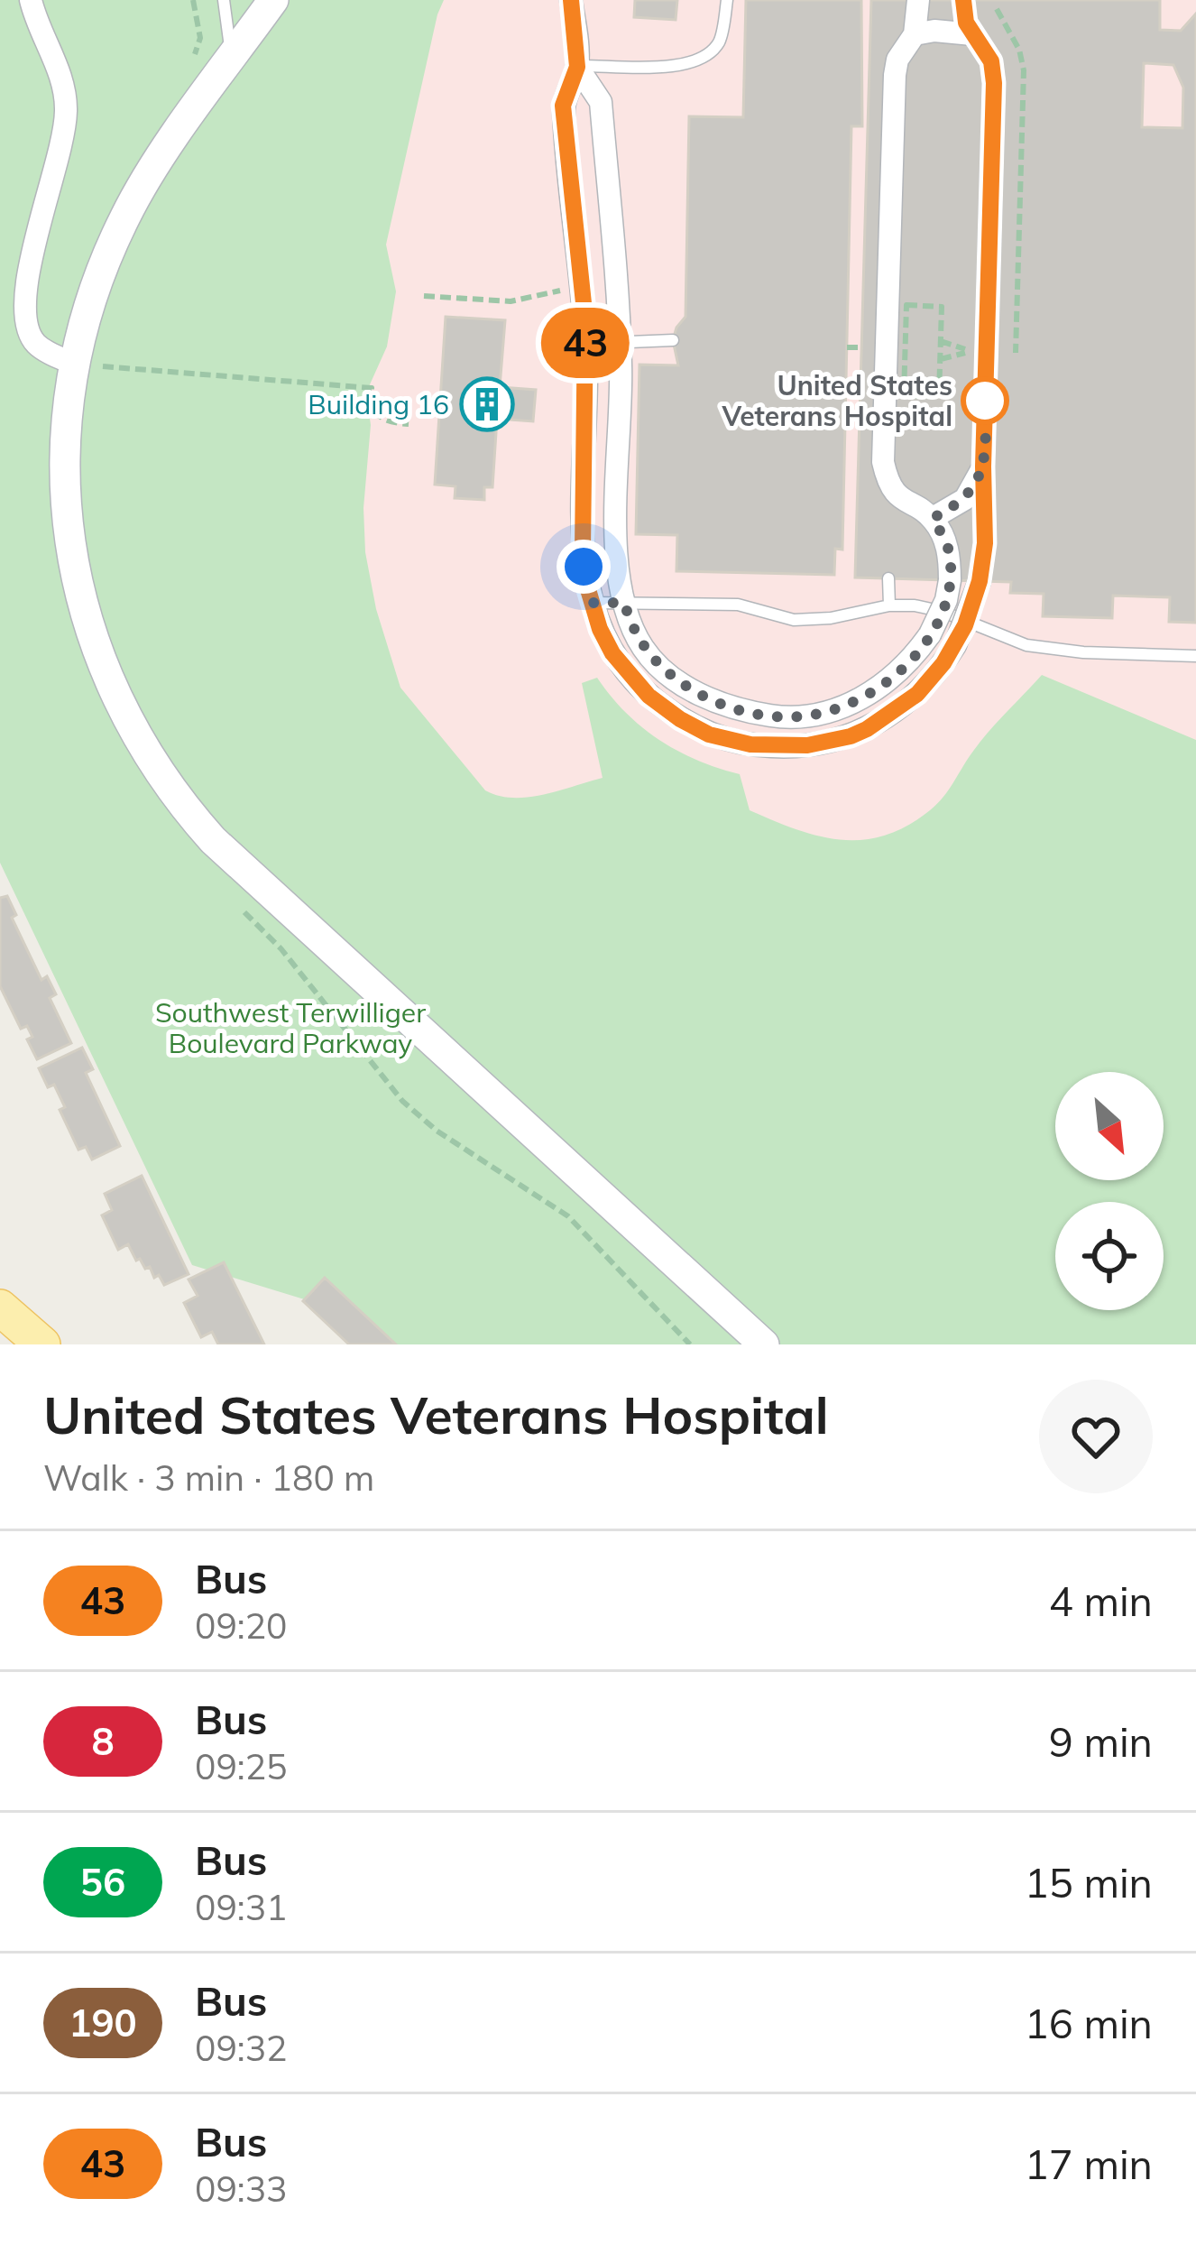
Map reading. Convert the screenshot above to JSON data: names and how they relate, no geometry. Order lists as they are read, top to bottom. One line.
{"parks":["Southwest Terwilliger Boulevard Parkway"],"places":{"other":["United States Veterans Hospital"],"building":["Building 16"]},"lines":["bus line 43"],"north":"bottom right","page":{"on_map":"43","heading":["United States Veterans Hospital","Walk · 3 min · 180 m"],"list":[{"mark":"43","name":"Bus","note":"09:20","value":"4 min"},{"mark":"8","name":"Bus","note":"09:25","value":"9 min"},{"mark":"56","name":"Bus","note":"09:31","value":"15 min"},{"mark":"190","name":"Bus","note":"09:32","value":"16 min"},{"mark":"43","name":"Bus","note":"09:33","value":"17 min"}]}}
